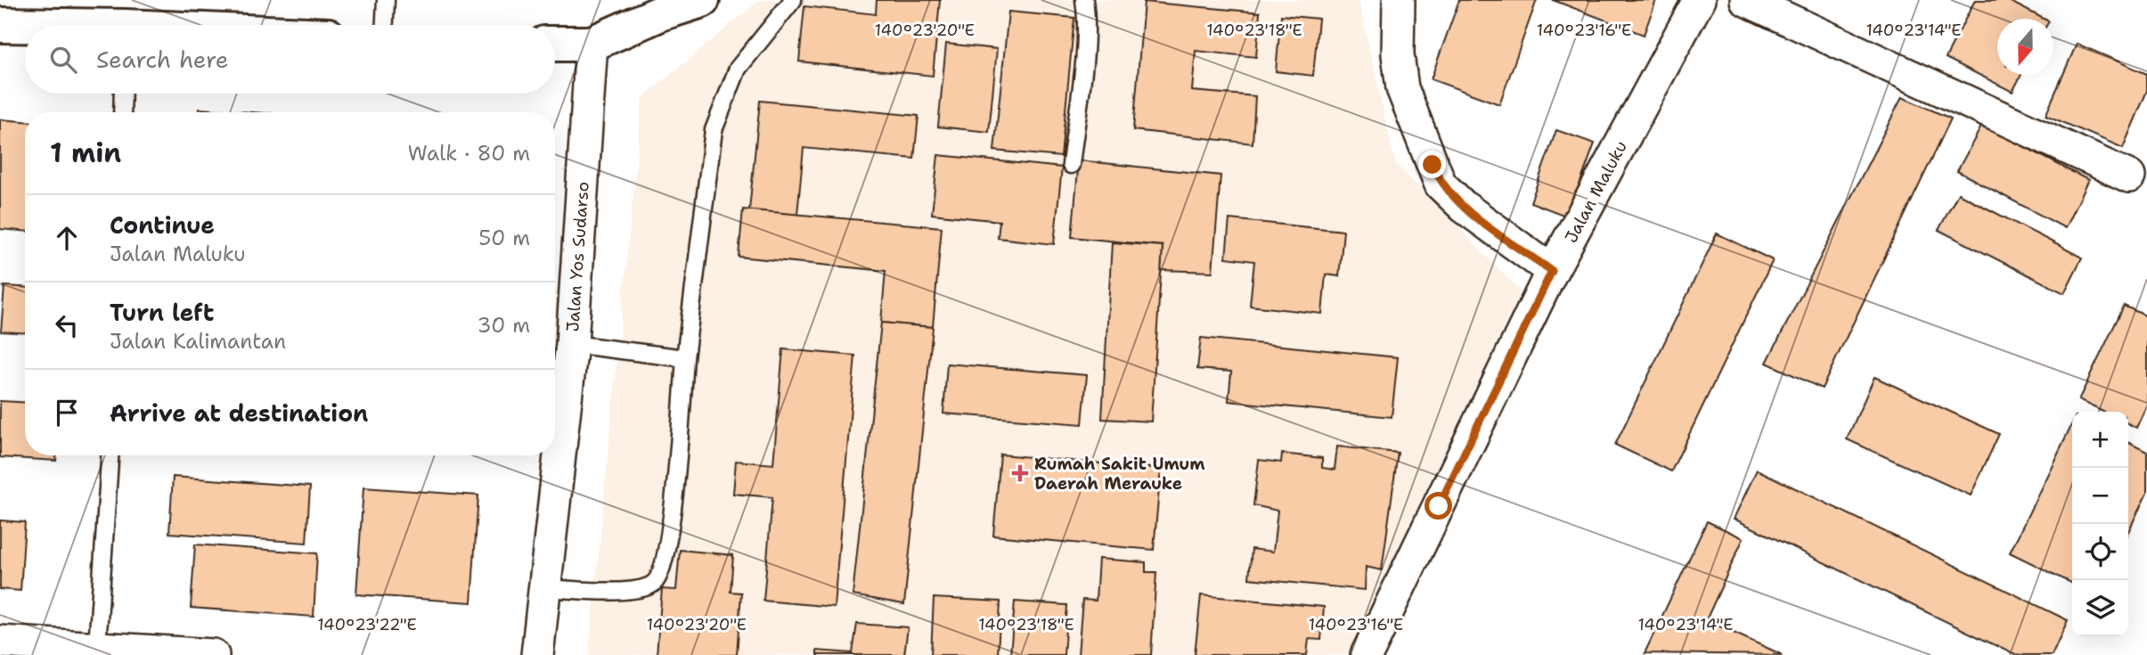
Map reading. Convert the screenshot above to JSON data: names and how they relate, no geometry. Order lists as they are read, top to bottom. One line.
{"streets":{"street":["Jalan Maluku","Jalan Yos Sudarso"]},"places":{"health":["Rumah Sakit Umum Daerah Merauke"]},"north":"bottom","page":{"search":"Search here","heading":["1 min","Walk · 80 m"],"list":[["Continue","Jalan Maluku","50 m"],["Turn left","Jalan Kalimantan","30 m"],"Arrive at destination"],"map_buttons":["+","−"]},"coordinates":["140°23'14\"E","140°23'20\"E","140°23'18\"E","140°23'16\"E","140°23'22\"E"]}
